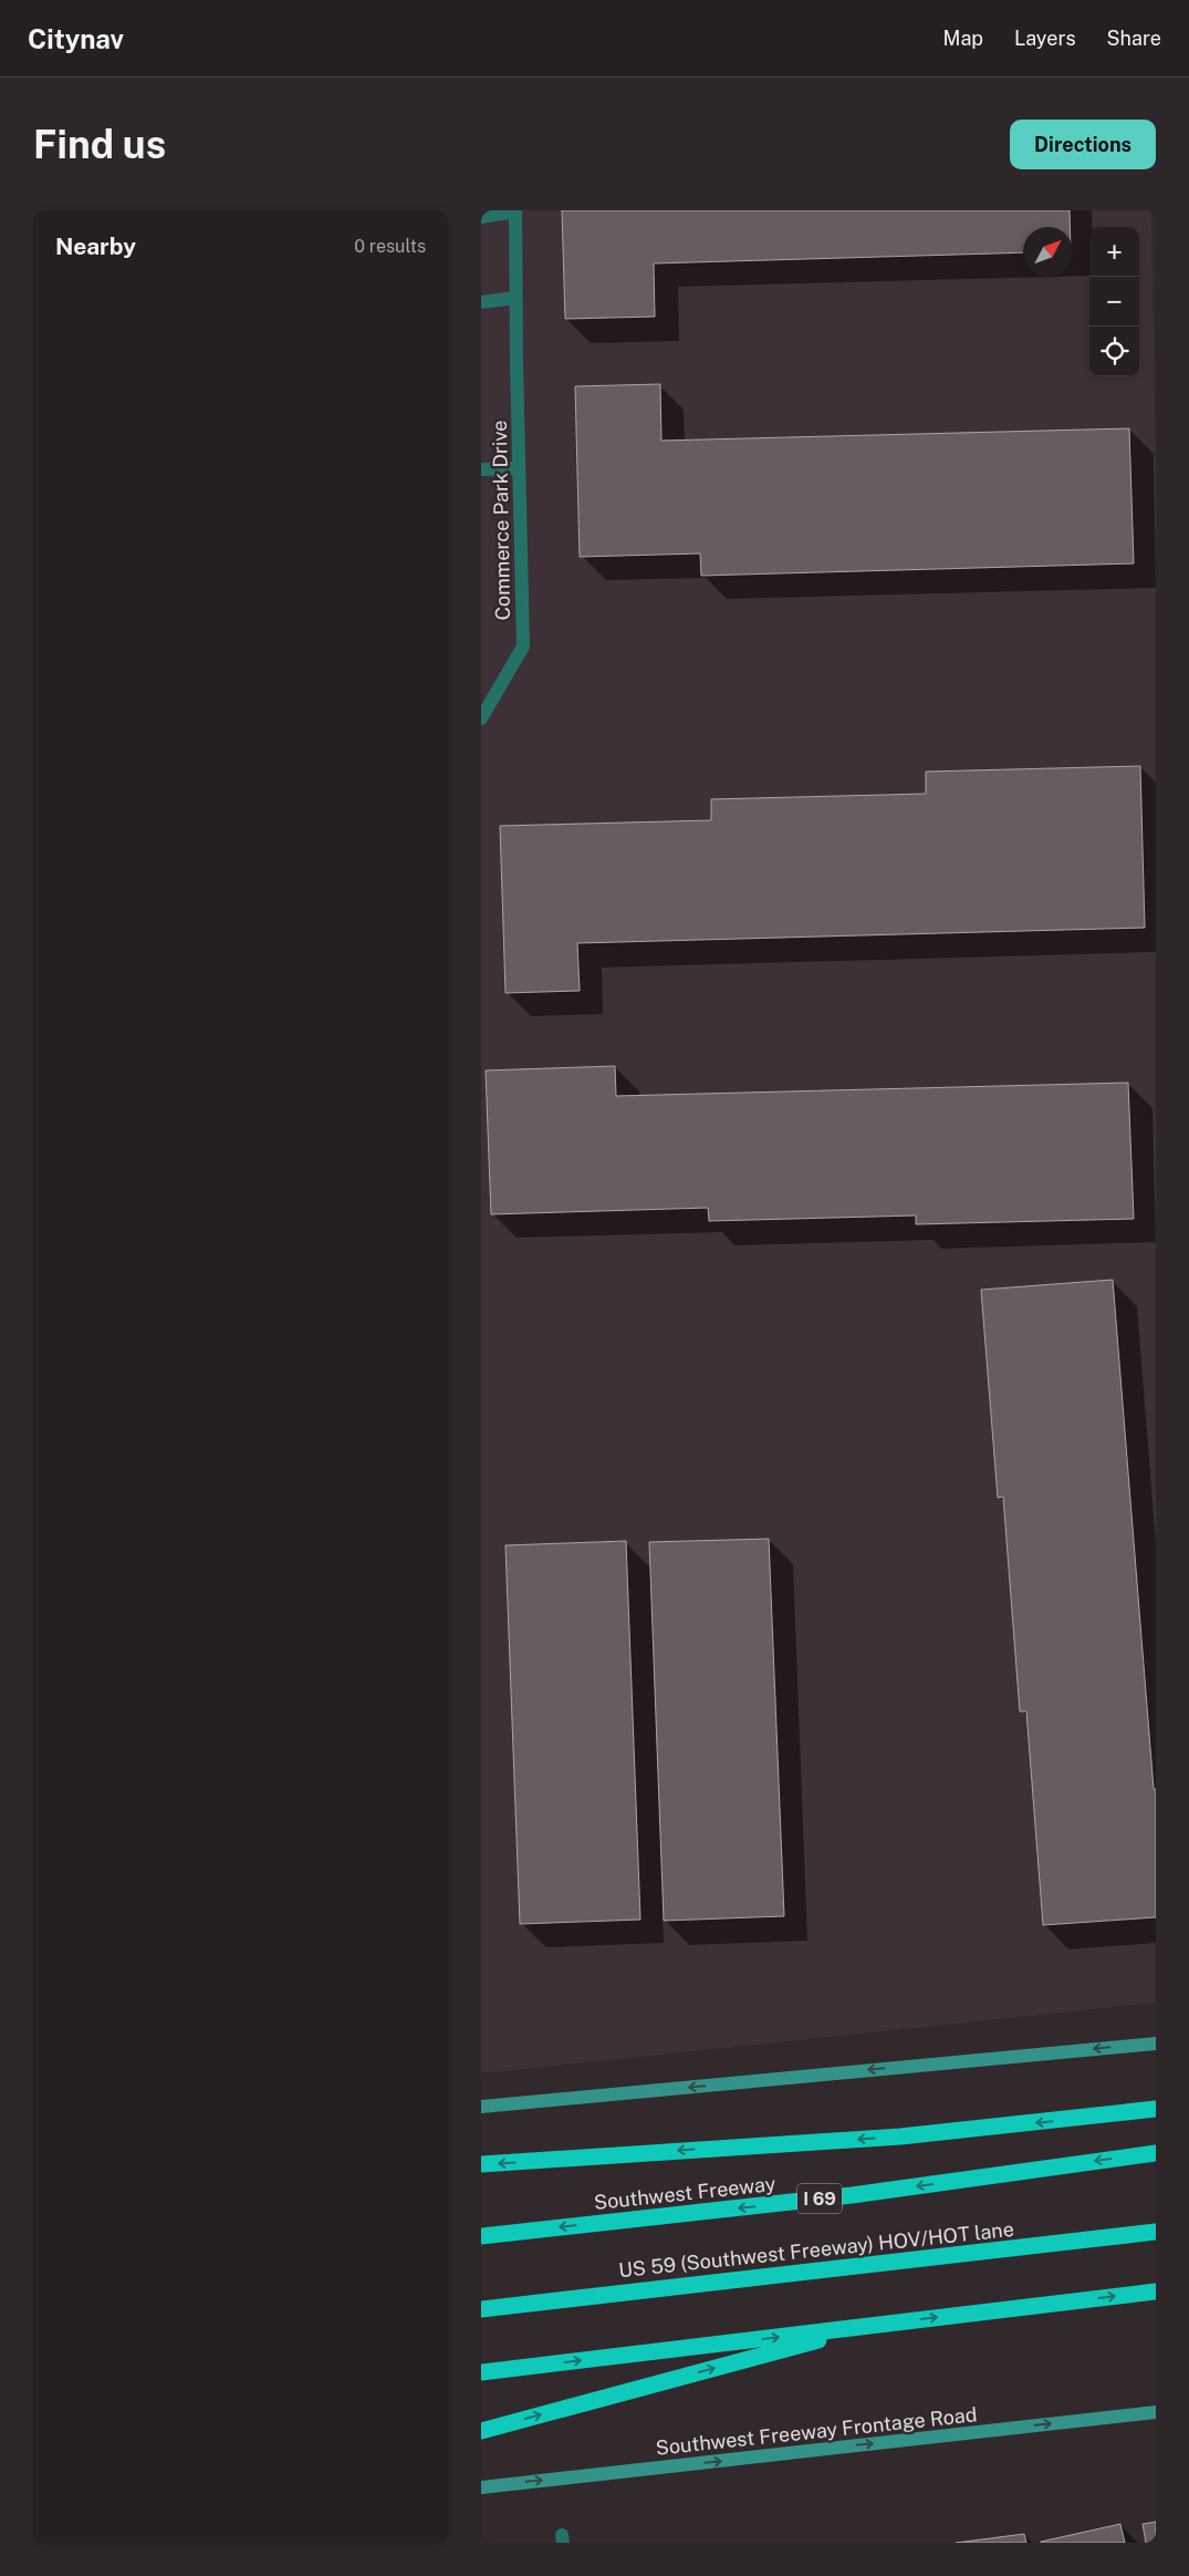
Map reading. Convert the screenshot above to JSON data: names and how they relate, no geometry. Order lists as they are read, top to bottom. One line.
{"streets":{"highway":["Southwest Freeway","I 69","US 59 (Southwest Freeway) HOV/HOT lane"],"main road":["Southwest Freeway Frontage Road"],"street":["Commerce Park Drive"]},"one_way":["Southwest Freeway Frontage Road"],"north":"top right","page":{"header":"Citynav","nav":["Map","Layers","Share"],"buttons":"Directions","title":"Find us","heading":["Nearby","0 results"],"map_buttons":["+","−"]}}
